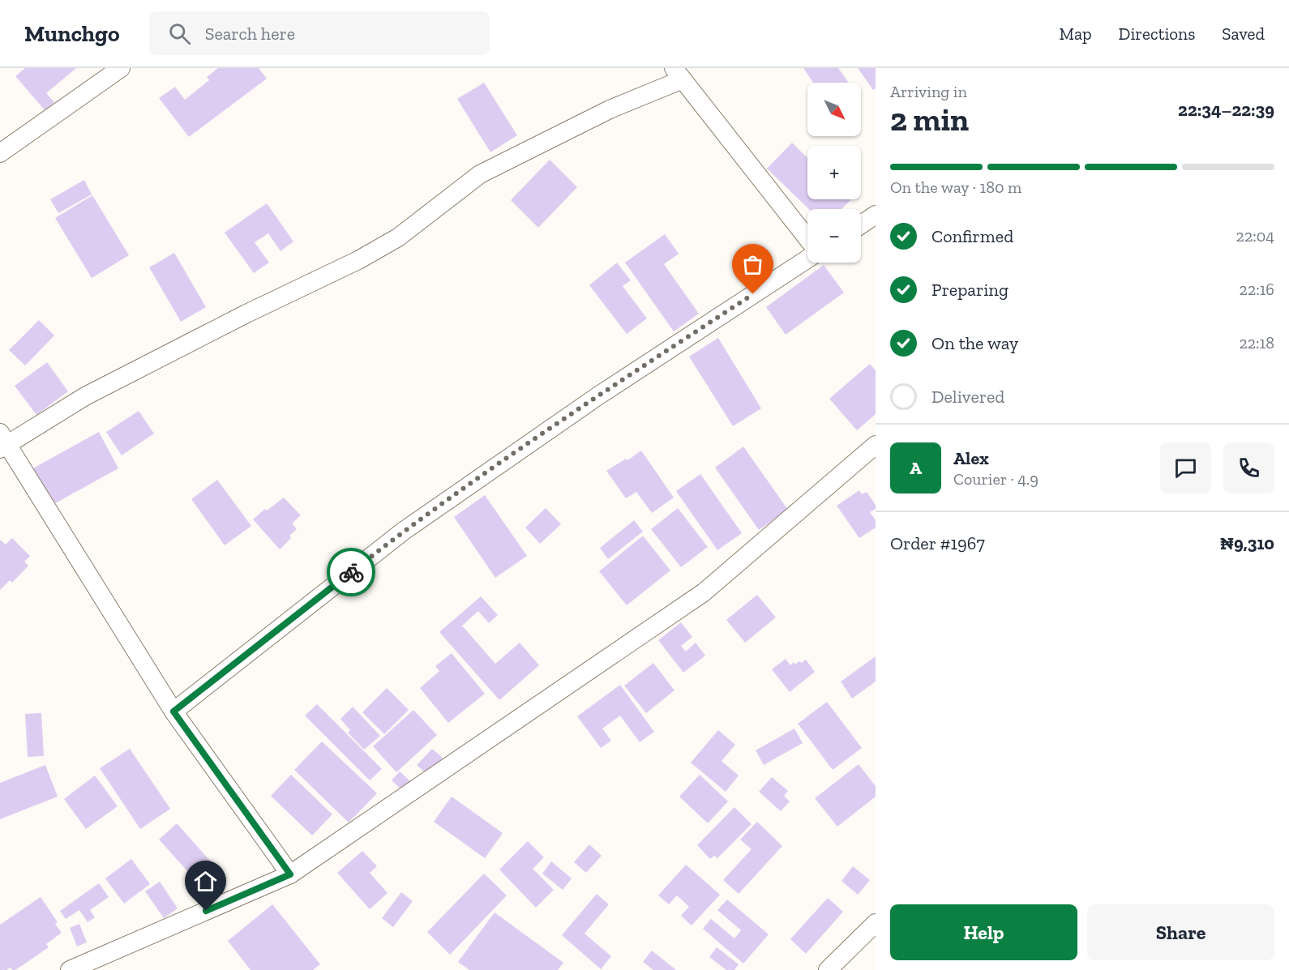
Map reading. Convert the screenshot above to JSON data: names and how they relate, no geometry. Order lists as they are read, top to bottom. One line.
{"north":"bottom right","page":{"header":"Munchgo","search":"Search here","nav":["Map","Directions","Saved"],"heading":["2 min","Arriving in","22:34–22:39"],"panel":["Alex","Courier · 4.9","Order #1967","₦9,310"],"map_buttons":["+","−"],"bar":"On the way · 180 m","list":[["Confirmed","22:04"],["Preparing","22:16"],["On the way","22:18"],"Delivered"],"round":"A","buttons":["Help","Share"]}}
